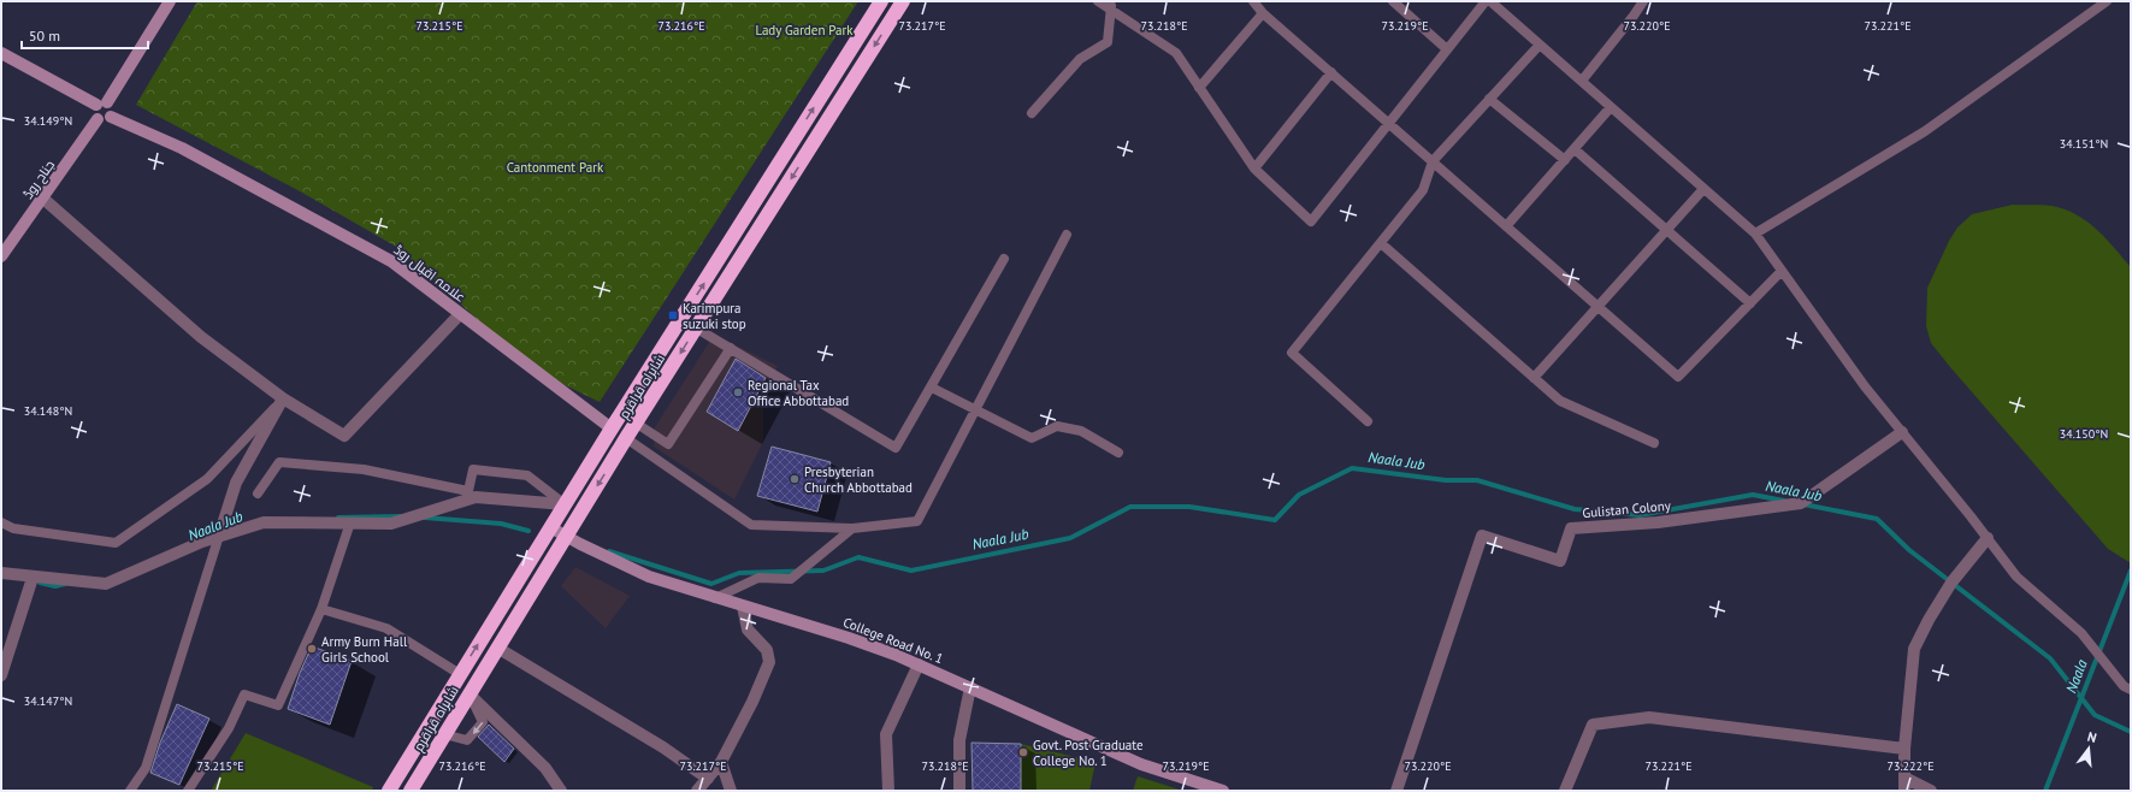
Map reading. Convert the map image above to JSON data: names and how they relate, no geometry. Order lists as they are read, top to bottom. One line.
{"streets":{"highway":["شاہراہ قراقرم"],"main road":["جناح روڈ","علامہ اقبال روڈ","College Road No. 1"],"street":["Gulistan Colony"]},"crossings":[["جناح روڈ","علامہ اقبال روڈ"],["علامہ اقبال روڈ","شاہراہ قراقرم"],["شاہراہ قراقرم","College Road No. 1"]],"water":["Naala Jub","Naala"],"parks":["Lady Garden Park","Cantonment Park"],"places":{"transit":["Karimpura suzuki stop"],"other":["Regional Tax Office Abbottabad","Presbyterian Church Abbottabad","Army Burn Hall Girls School","Govt. Post Graduate College No. 1"]},"scale_bar":"50 m","north":"top","coordinates":["73.215°E","73.216°E","73.217°E","73.218°E","73.219°E","73.220°E","73.221°E","34.149°N","34.151°N","34.148°N","34.150°N","34.147°N","73.222°E"]}
